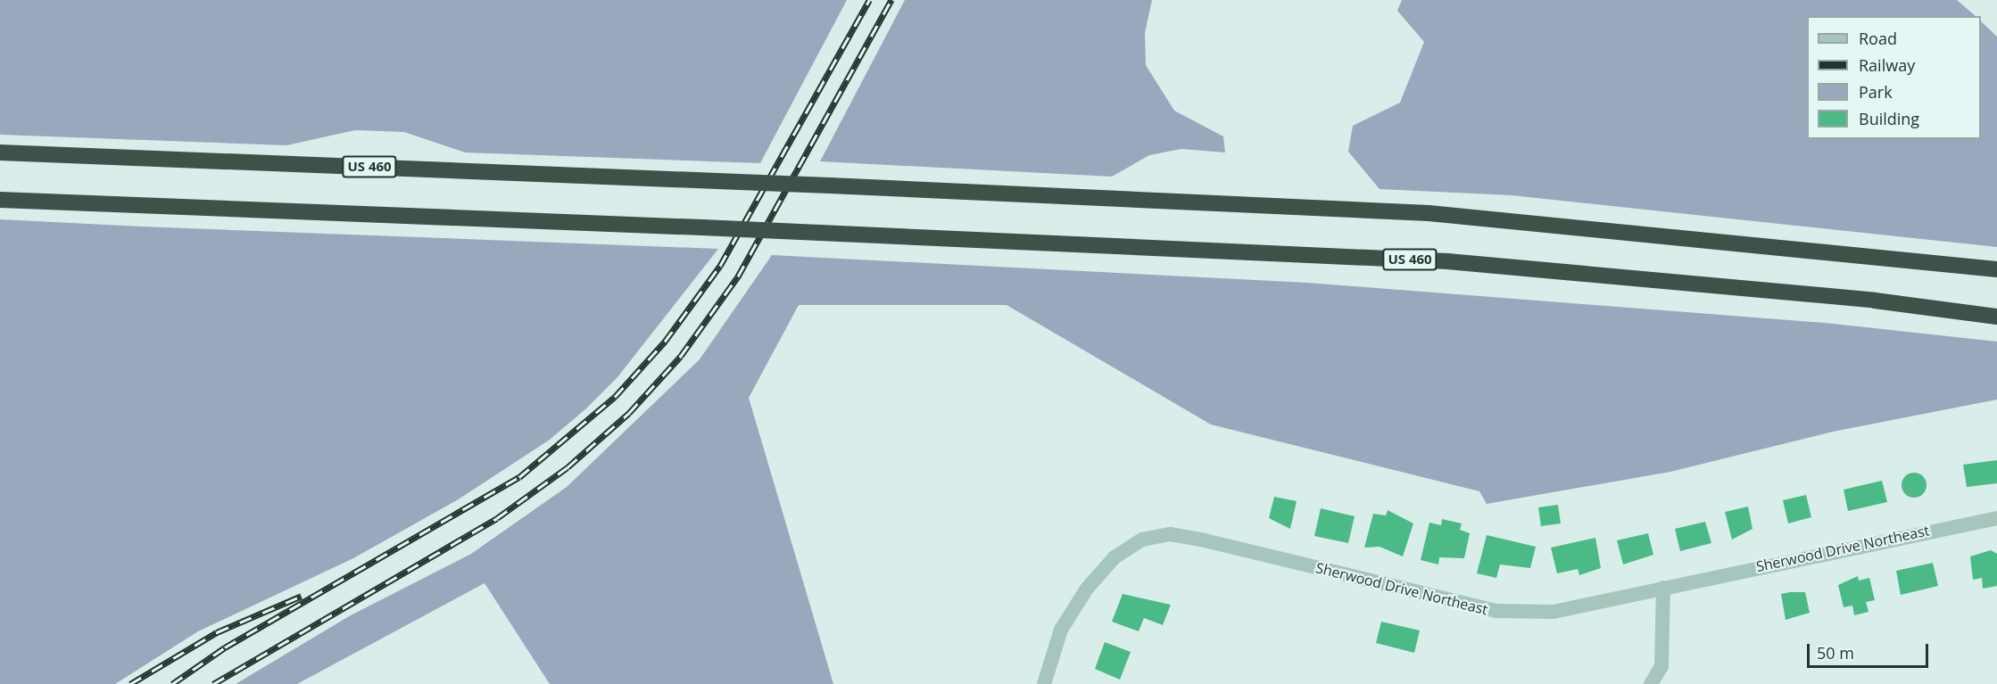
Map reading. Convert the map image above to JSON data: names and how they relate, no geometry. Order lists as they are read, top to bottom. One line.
{"streets":{"highway":["US 460"],"street":["Sherwood Drive Northeast"]},"legend":["Road","Railway","Park","Building"],"scale_bar":"50 m"}
